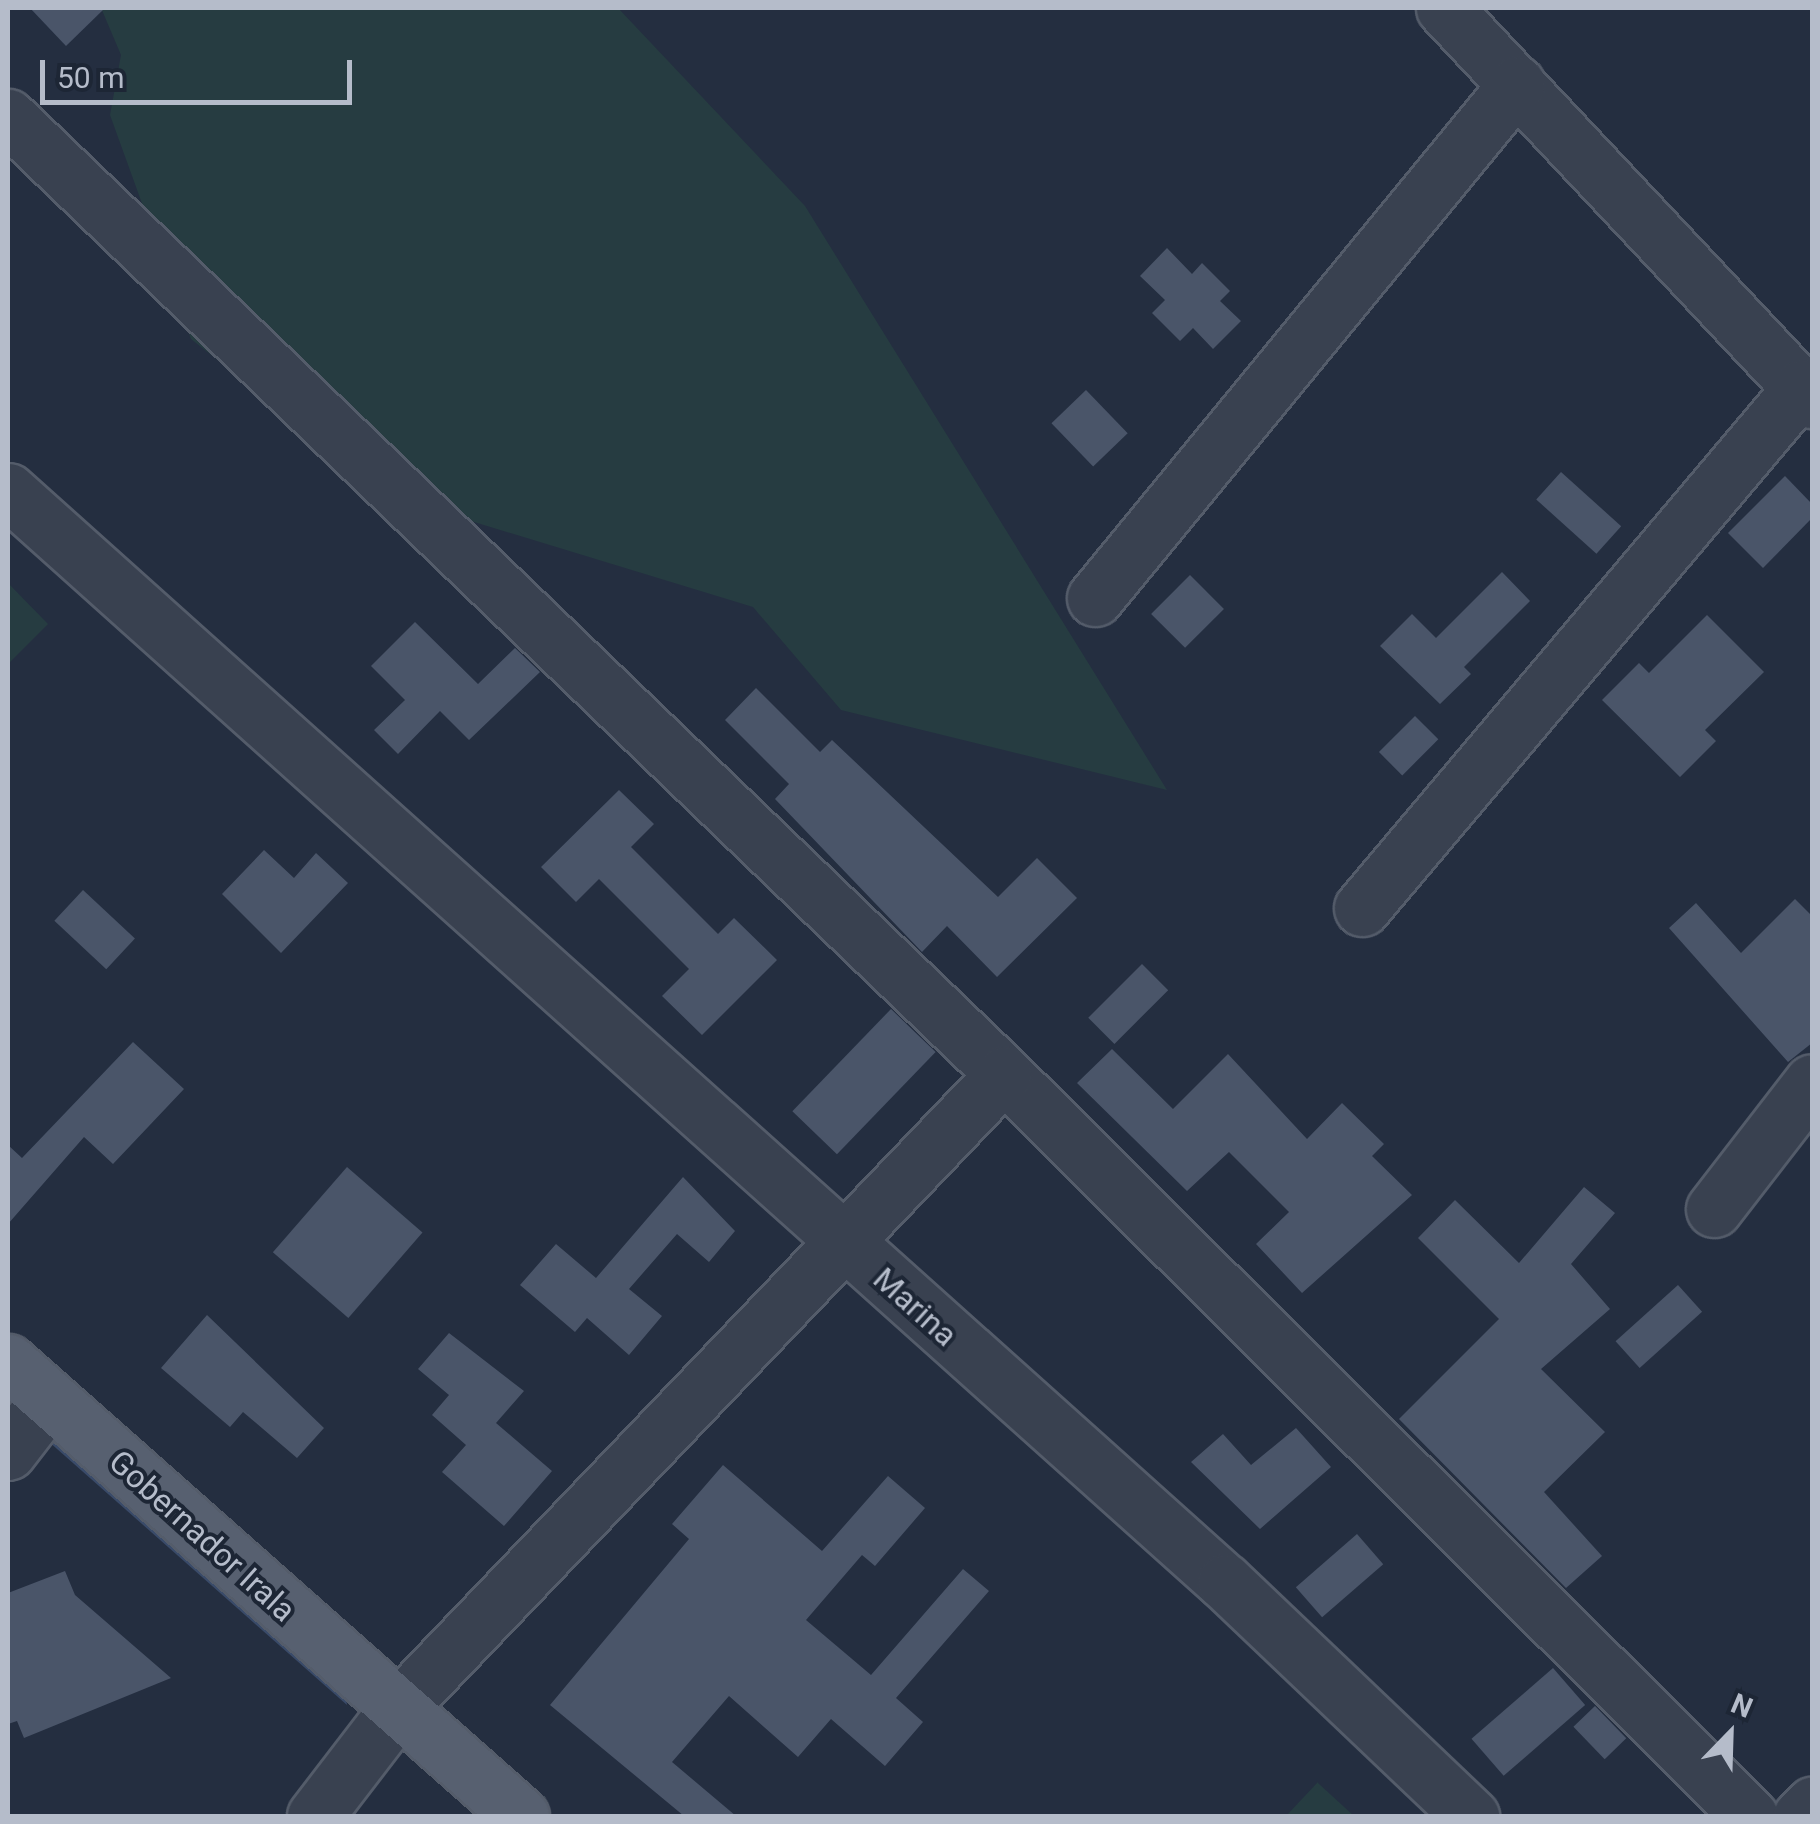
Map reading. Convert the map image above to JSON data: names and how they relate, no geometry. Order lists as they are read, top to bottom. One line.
{"streets":{"main road":["Gobernador Irala"],"street":["Marina"]},"scale_bar":"50 m","north":"top right"}
